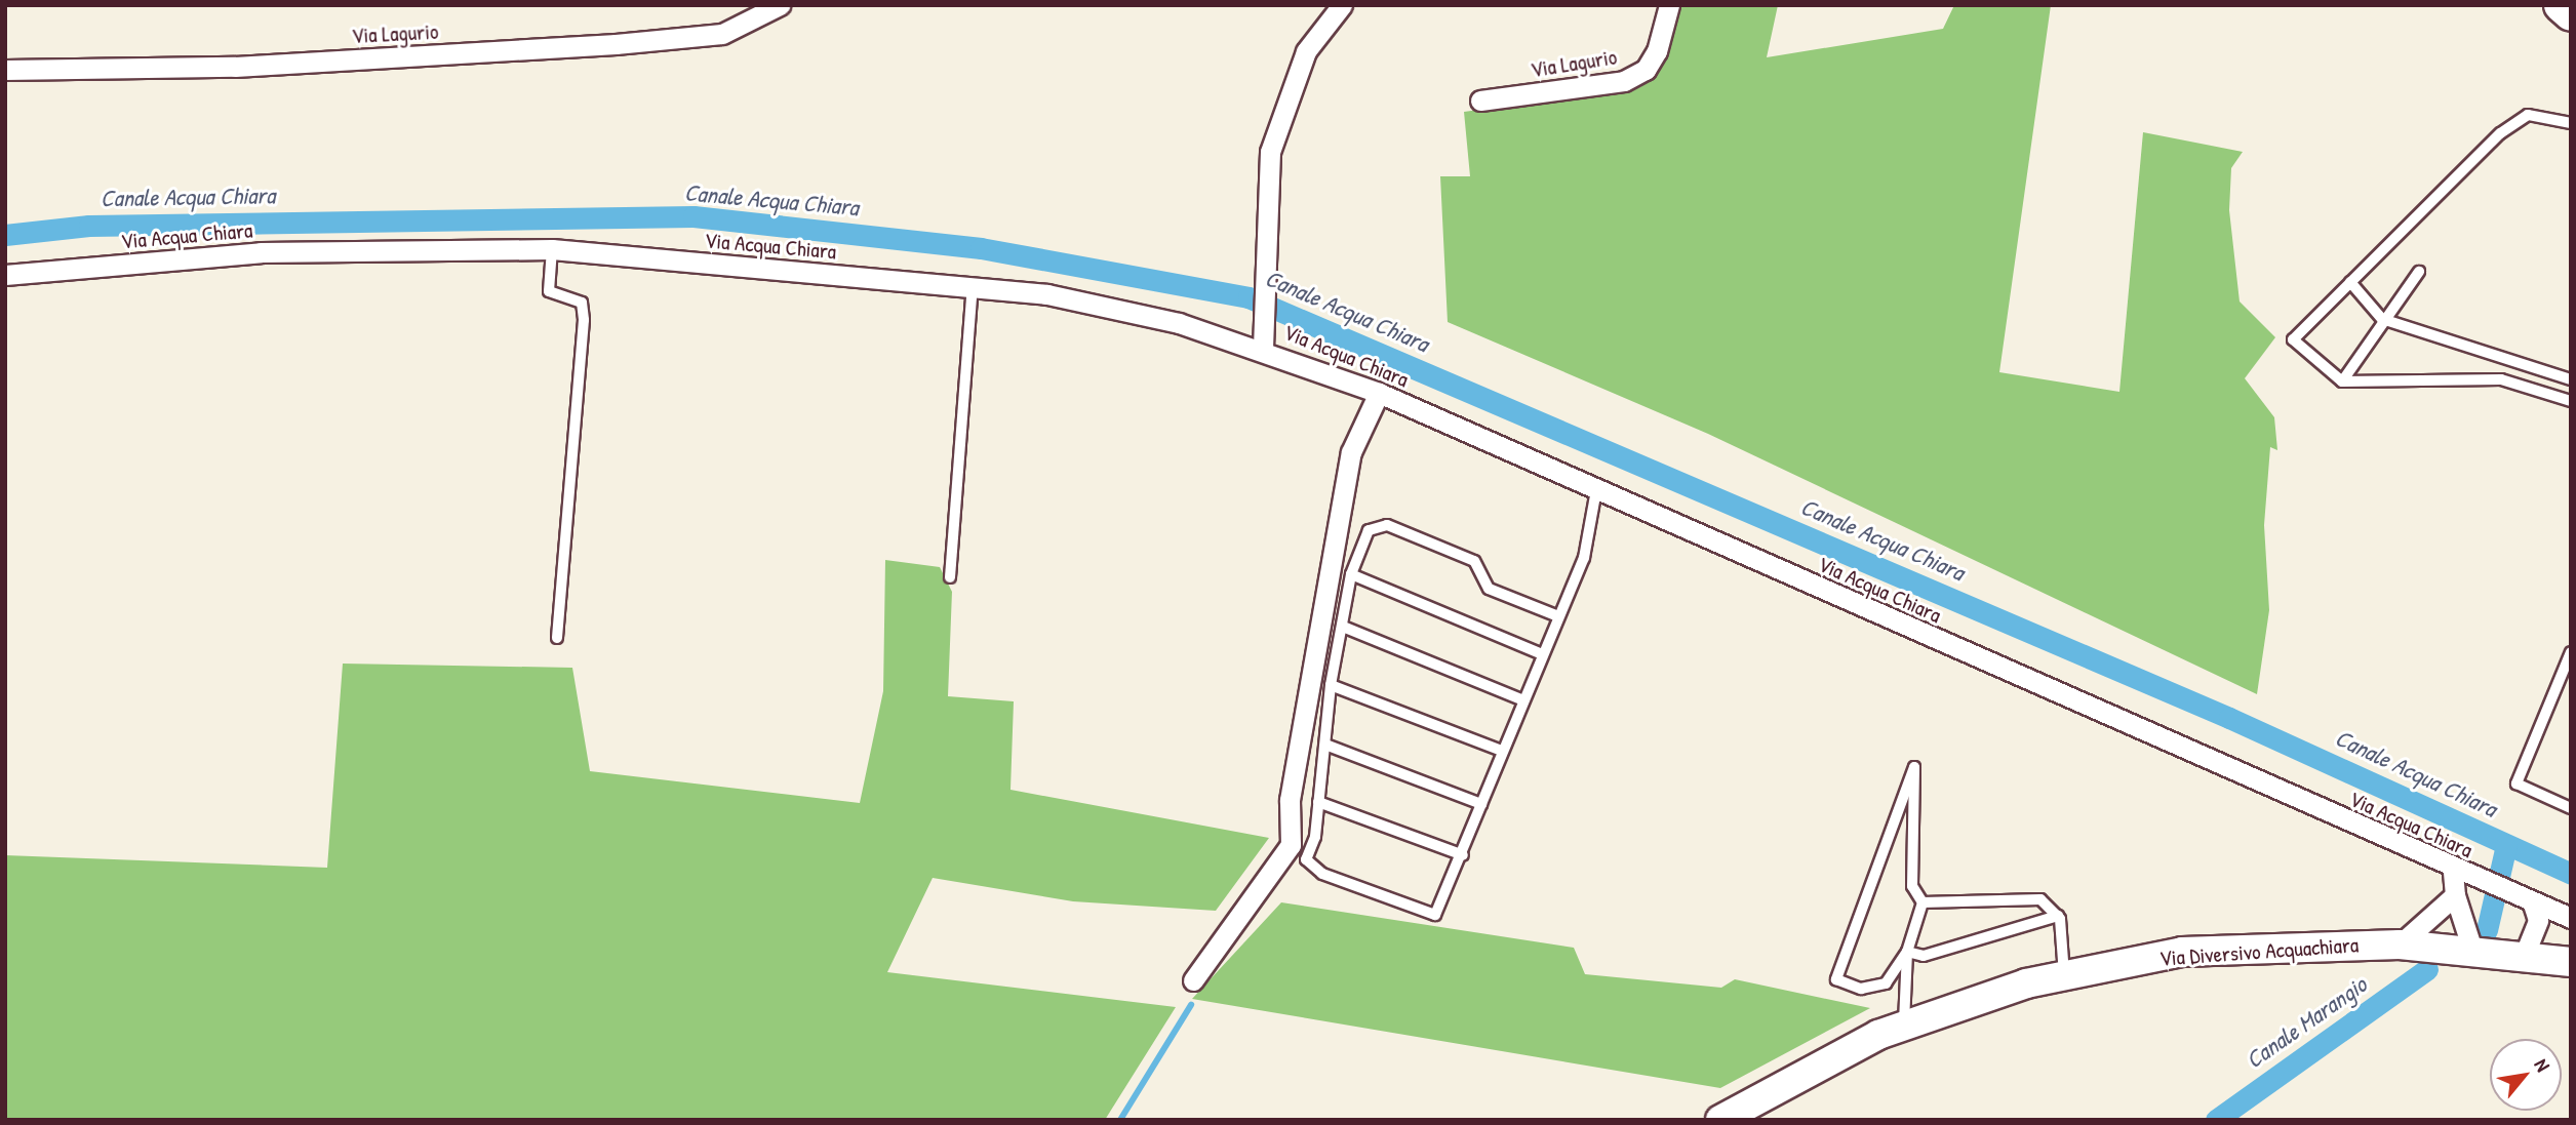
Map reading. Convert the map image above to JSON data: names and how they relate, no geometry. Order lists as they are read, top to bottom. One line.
{"streets":{"main road":["Via Diversivo Acquachiara"],"street":["Via Lagurio","Via Acqua Chiara"]},"water":["Canale Acqua Chiara","Canale Marangio"],"north":"top right"}
